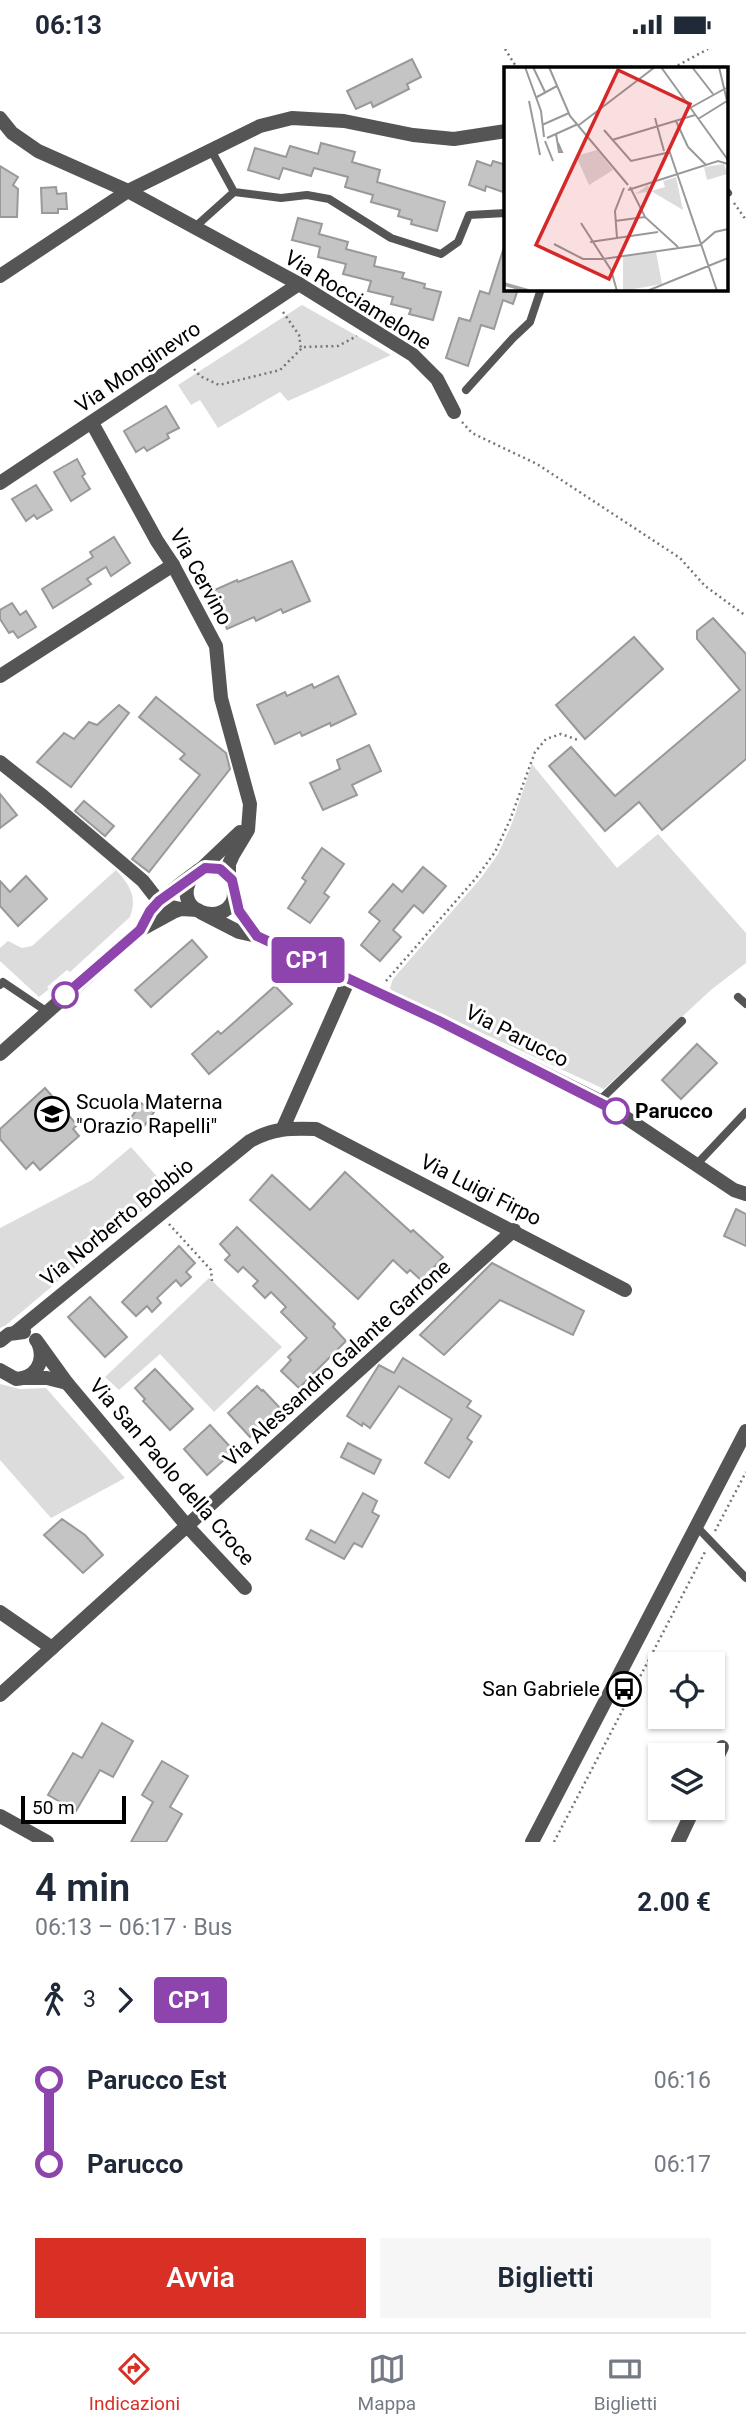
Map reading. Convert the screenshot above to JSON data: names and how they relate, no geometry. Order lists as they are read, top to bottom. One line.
{"streets":{"street":["Via Rocciamelone","Via Monginevro","Via Cervino","Via Parucco","Via Luigi Firpo","Via Norberto Bobbio","Via Alessandro Galante Garrone","Via San Paolo della Croce"]},"crossings":[["Via Rocciamelone","Via Monginevro"],["Via Monginevro","Via Cervino"],["Via Cervino","Via Parucco"],["Via Luigi Firpo","Via Norberto Bobbio"],["Via Luigi Firpo","Via Alessandro Galante Garrone"],["Via Alessandro Galante Garrone","Via San Paolo della Croce"]],"places":{"other":["Parucco"],"school or university":["Scuola Materna \"Orazio Rapelli\""],"bus stop":["San Gabriele"]},"lines":["bus line CP1"],"scale_bar":"50 m","page":{"status":"06:13","on_map":"CP1","scale":"50 m","heading":["4 min","06:13 – 06:17 · Bus","2.00 €"],"legs":["3","CP1"],"list":[{"name":"Parucco Est","value":"06:16"},{"name":"Parucco","value":"06:17"}],"buttons":["Avvia","Biglietti"],"tabs":["Indicazioni","Mappa","Biglietti"]}}
